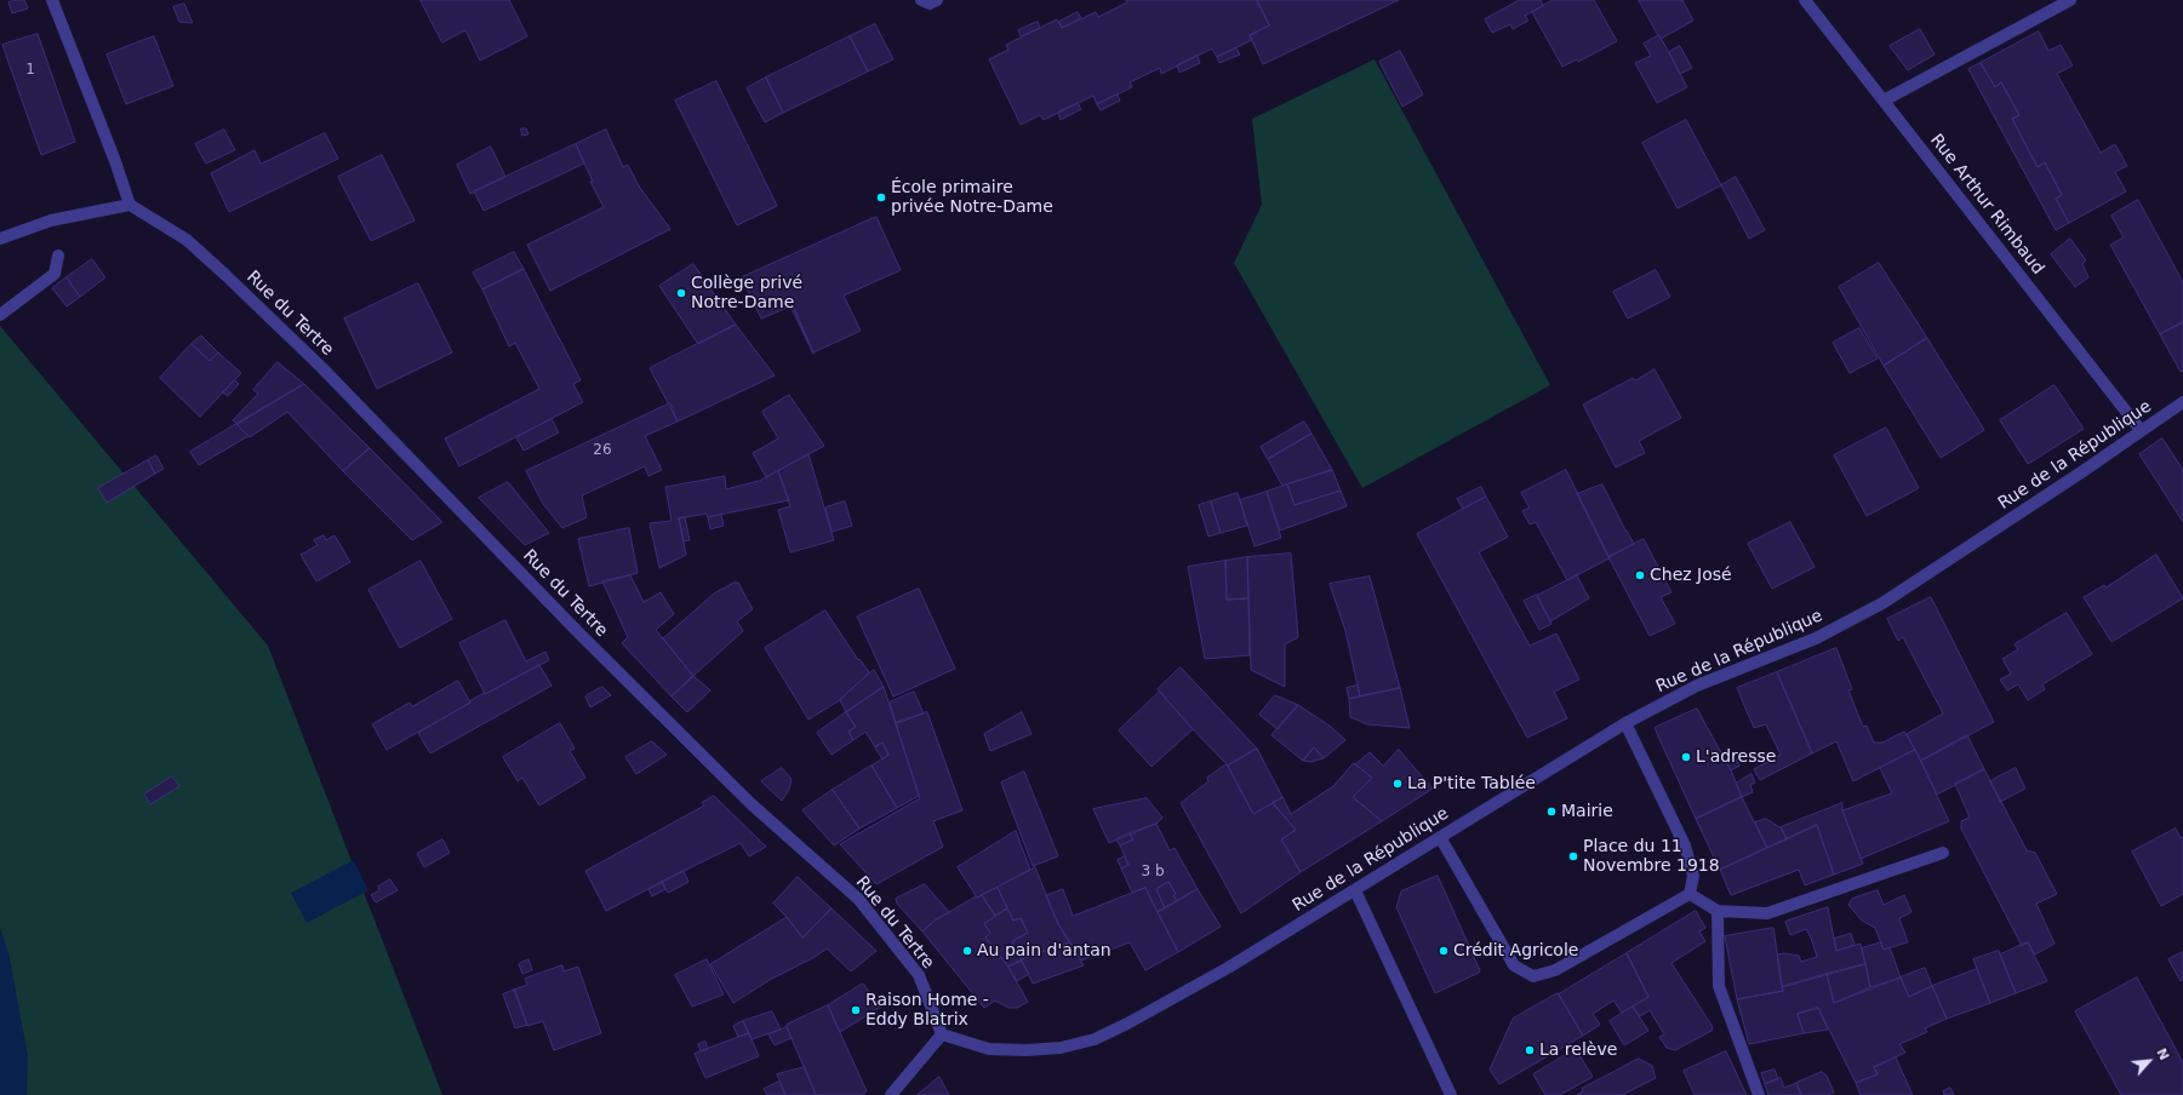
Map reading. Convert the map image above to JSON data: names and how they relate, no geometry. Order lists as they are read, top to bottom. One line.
{"streets":{"street":["Rue Arthur Rimbaud","Rue du Tertre","Rue de la République"]},"crossings":[["Rue Arthur Rimbaud","Rue de la République"],["Rue du Tertre","Rue de la République"]],"places":["École primaire privée Notre-Dame","Collège privé Notre-Dame","Chez José","L'adresse","La P'tite Tablée","Mairie","Place du 11 Novembre 1918","Au pain d'antan","Crédit Agricole","Raison Home - Eddy Blatrix","La relève"],"house_numbers":["1","26","3 b"],"north":"top right"}
